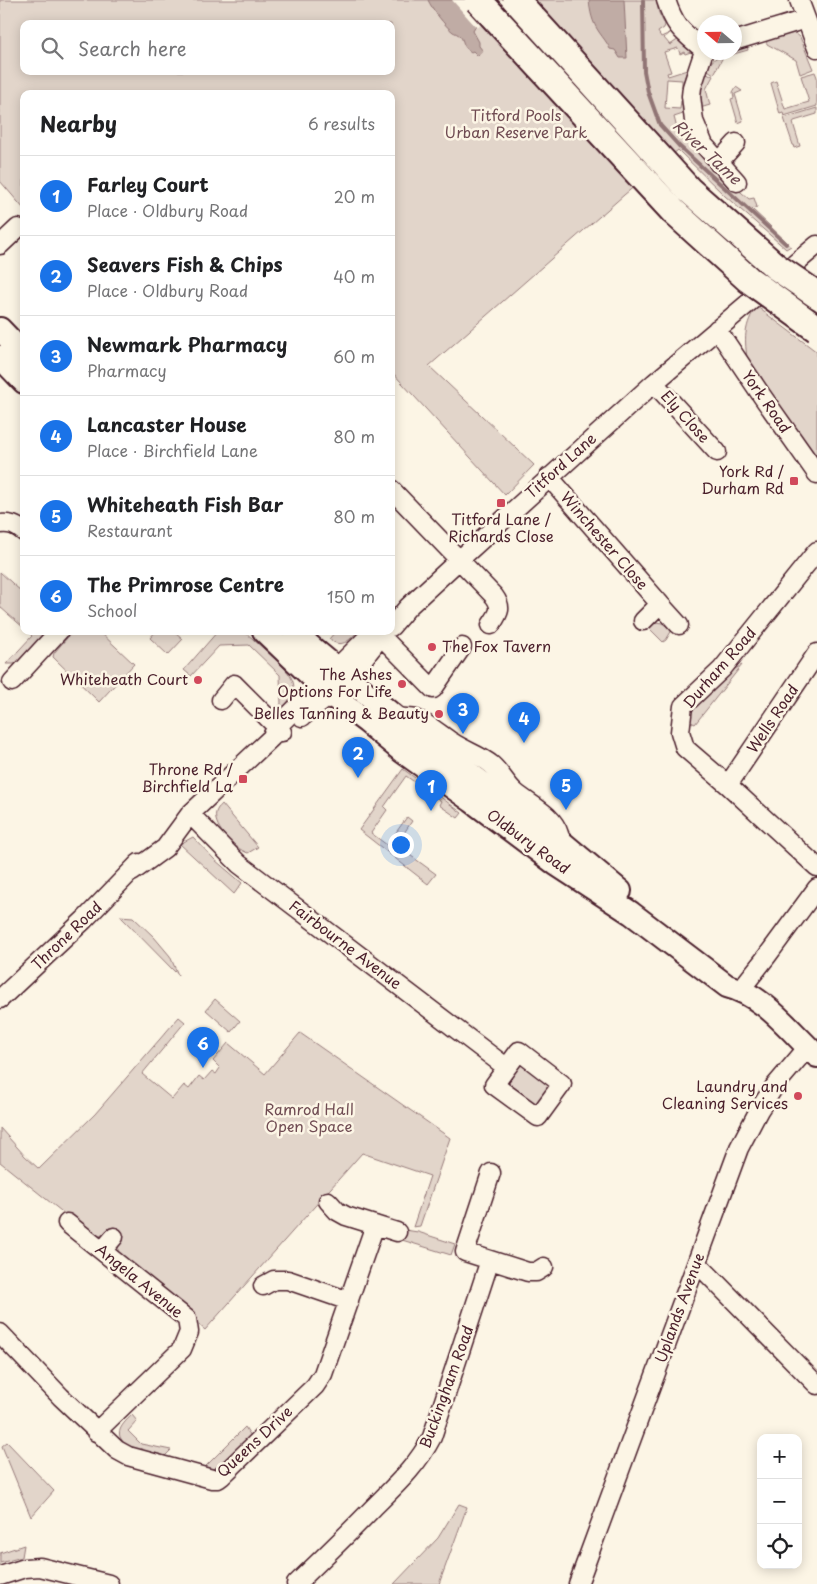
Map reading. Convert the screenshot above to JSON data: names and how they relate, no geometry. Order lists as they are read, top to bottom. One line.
{"streets":{"main road":["Oldbury Road"],"street":["York Road","Ely Close","Titford Lane","Winchester Close","Durham Road","Wells Road","Throne Road","Fairbourne Avenue","Angela Avenue","Uplands Avenue","Buckingham Road","Queens Drive"]},"crossings":[["York Road","Titford Lane"],["Ely Close","Titford Lane"],["Titford Lane","Winchester Close"],["Titford Lane","Oldbury Road"],["Titford Lane","Throne Road"],["Durham Road","Wells Road"],["Oldbury Road","Throne Road"],["Oldbury Road","Uplands Avenue"],["Throne Road","Fairbourne Avenue"],["Angela Avenue","Queens Drive"]],"water":["River Tame"],"parks":["Titford Pools Urban Reserve Park","Ramrod Hall Open Space"],"places":{"transit":["York Rd / Durham Rd","Titford Lane / Richards Close","Throne Rd / Birchfield La"],"other":["The Fox Tavern","Whiteheath Court","The Ashes Options For Life","Belles Tanning & Beauty","Laundry and Cleaning Services"]},"north":"left","page":{"search":"Search here","heading":["Nearby","6 results"],"list":[{"mark":"1","name":"Farley Court","note":"Place · Oldbury Road","value":"20 m"},{"mark":"2","name":"Seavers Fish & Chips","note":"Place · Oldbury Road","value":"40 m"},{"mark":"3","name":"Newmark Pharmacy","note":"Pharmacy","value":"60 m"},{"mark":"4","name":"Lancaster House","note":"Place · Birchfield Lane","value":"80 m"},{"mark":"5","name":"Whiteheath Fish Bar","note":"Restaurant","value":"80 m"},{"mark":"6","name":"The Primrose Centre","note":"School","value":"150 m"}],"pins":["3","4","2","5","1","6"],"map_buttons":["+","−"]}}
